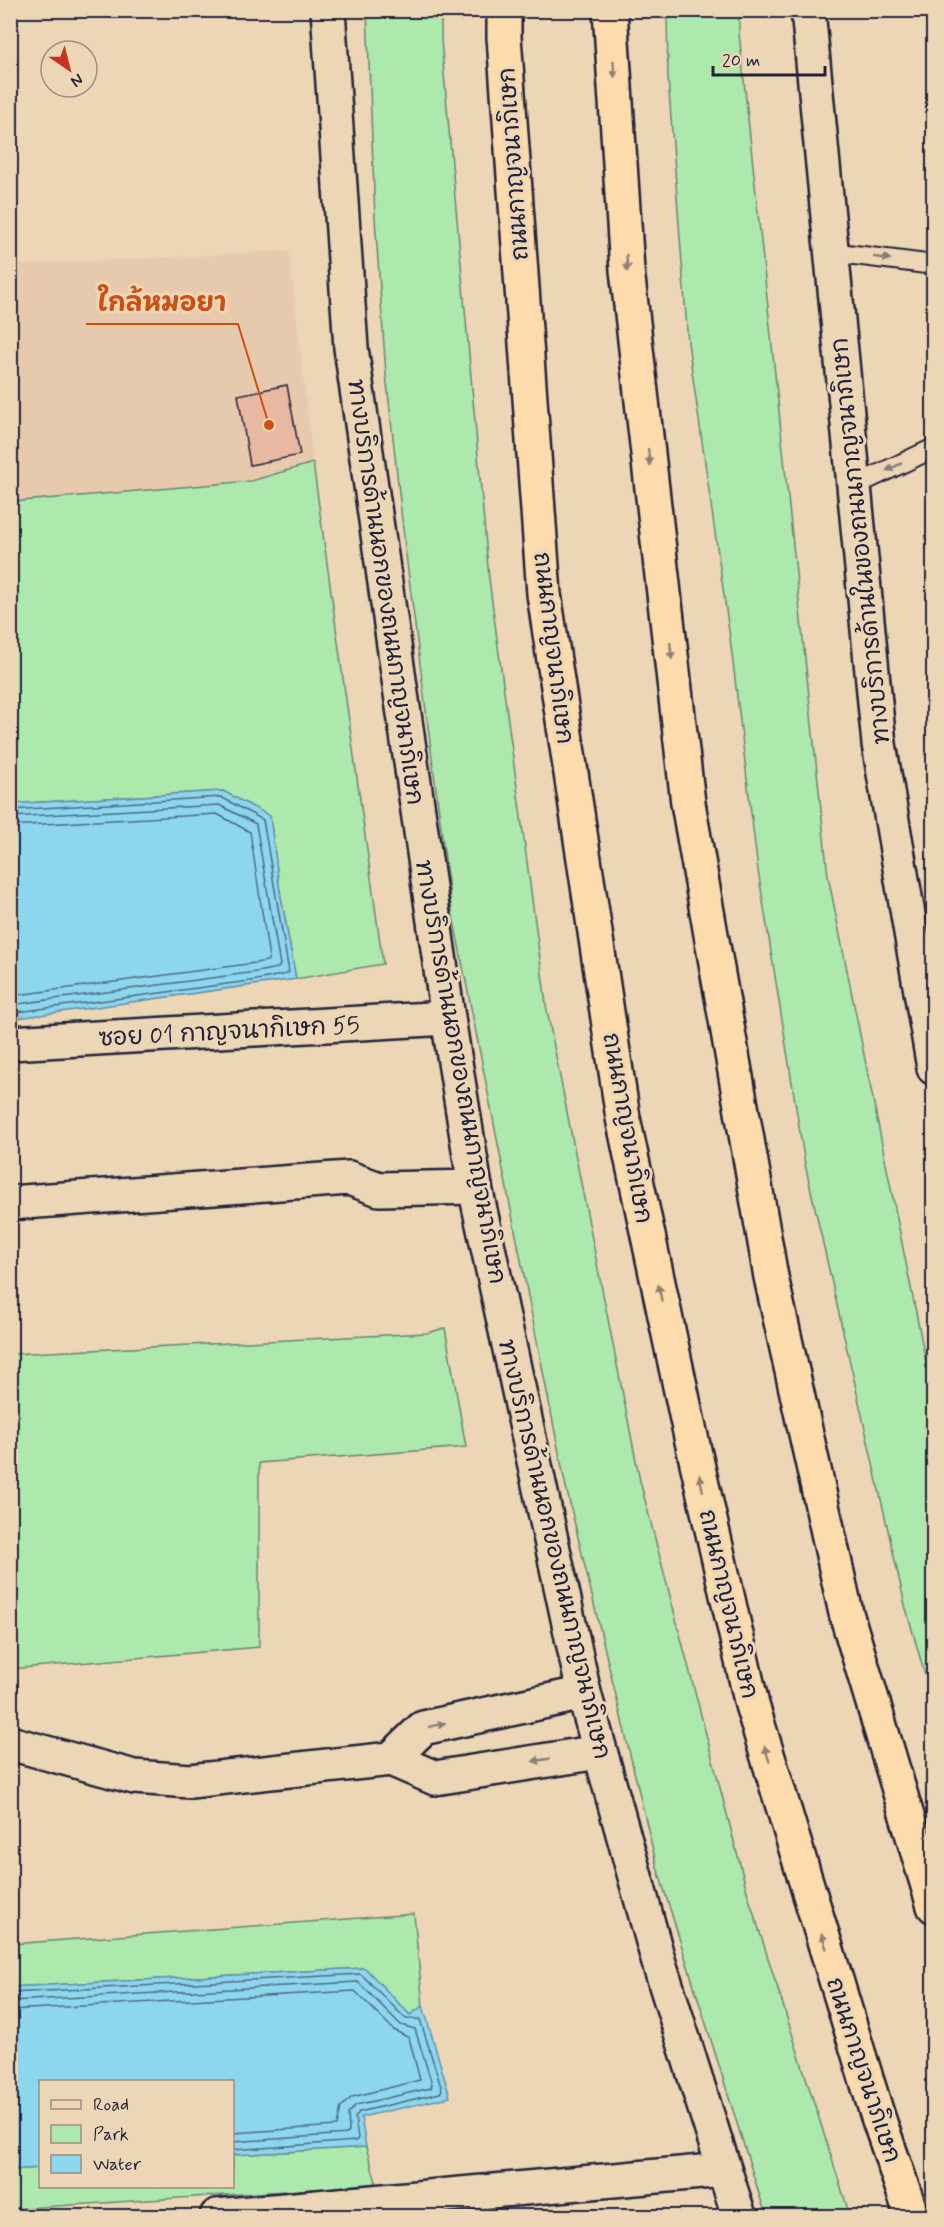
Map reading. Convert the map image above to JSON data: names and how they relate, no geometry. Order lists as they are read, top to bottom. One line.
{"streets":{"highway":["ถนนกาญจนาภิเษก"],"main road":["ทางบริการด้านในของถนนกาญจนาภิเษก","ทางบริการด้านนอกของถนนกาญจนาภิเษก","ซอย 01 กาญจนากิเษก 55"]},"crossings":[["ทางบริการด้านนอกของถนนกาญจนาภิเษก","ซอย 01 กาญจนากิเษก 55"]],"places":["ใกล้หมอยา"],"legend":["Road","Park","Water"],"scale_bar":"20 m","north":"bottom right"}
